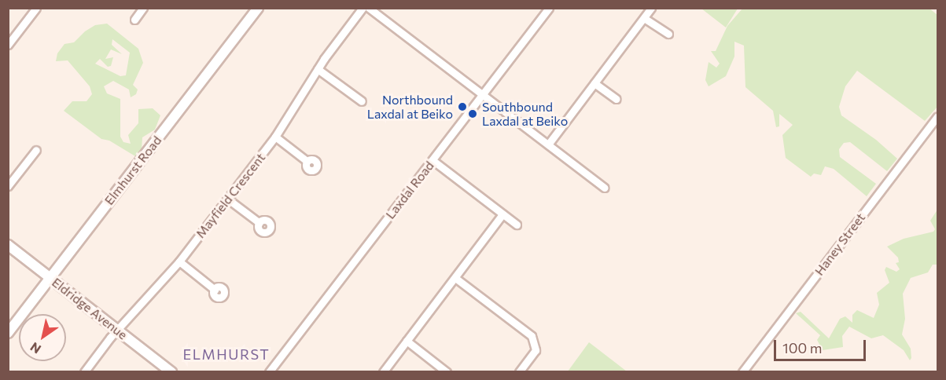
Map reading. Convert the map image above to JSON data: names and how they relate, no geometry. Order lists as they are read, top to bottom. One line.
{"streets":{"street":["Elmhurst Road","Laxdal Road","Mayfield Crescent","Haney Street","Eldridge Avenue"]},"crossings":[["Elmhurst Road","Eldridge Avenue"],["Mayfield Crescent","Eldridge Avenue"]],"districts":["ELMHURST"],"places":["Northbound Laxdal at Beiko","Southbound Laxdal at Beiko"],"scale_bar":"100 m","north":"bottom left"}
